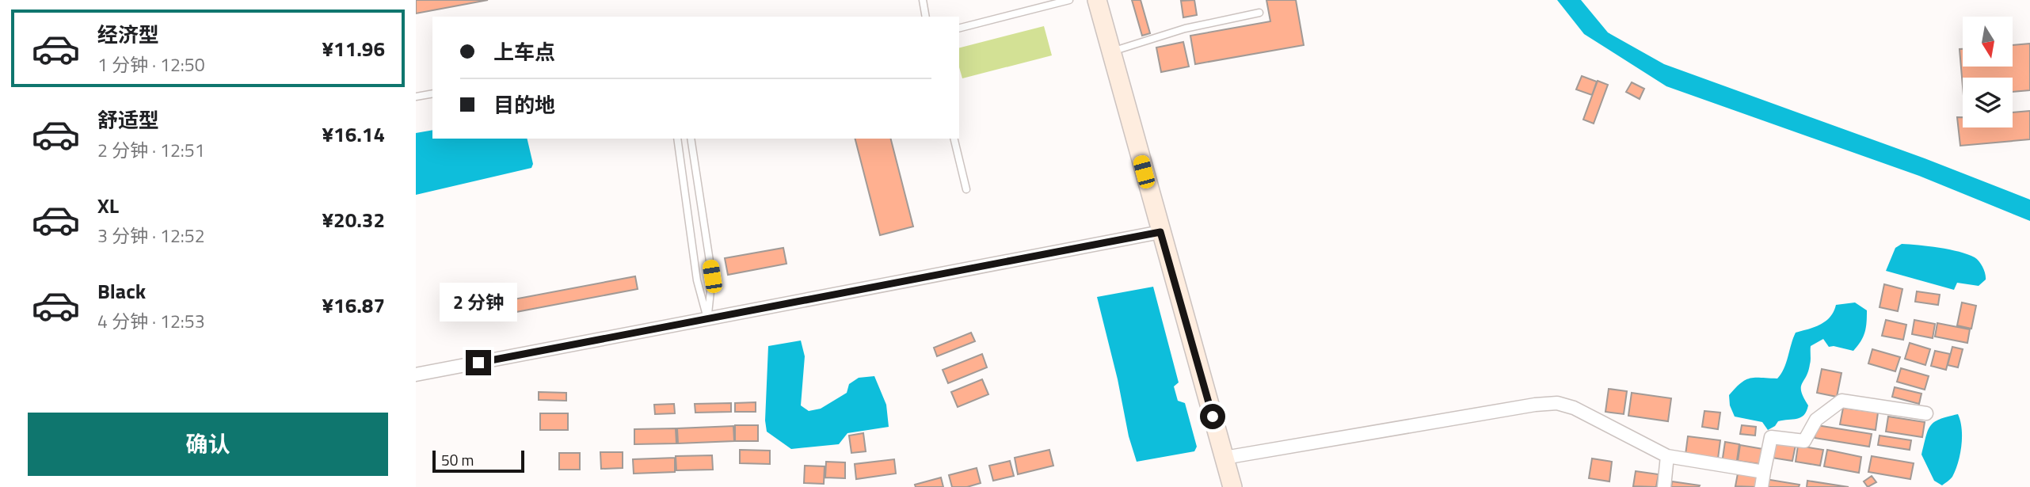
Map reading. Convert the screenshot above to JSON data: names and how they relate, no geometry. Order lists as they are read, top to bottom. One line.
{"scale_bar":"50 m","north":"bottom","page":{"list":[{"name":"经济型","note":"1 分钟 · 12:50","value":"¥11.96"},{"name":"舒适型","note":"2 分钟 · 12:51","value":"¥16.14"},{"name":"XL","note":"3 分钟 · 12:52","value":"¥20.32"},{"name":"Black","note":"4 分钟 · 12:53","value":"¥16.87"}],"banner":["上车点","目的地"],"bubble":"2 分钟","buttons":"确认","scale":"50 m"}}
